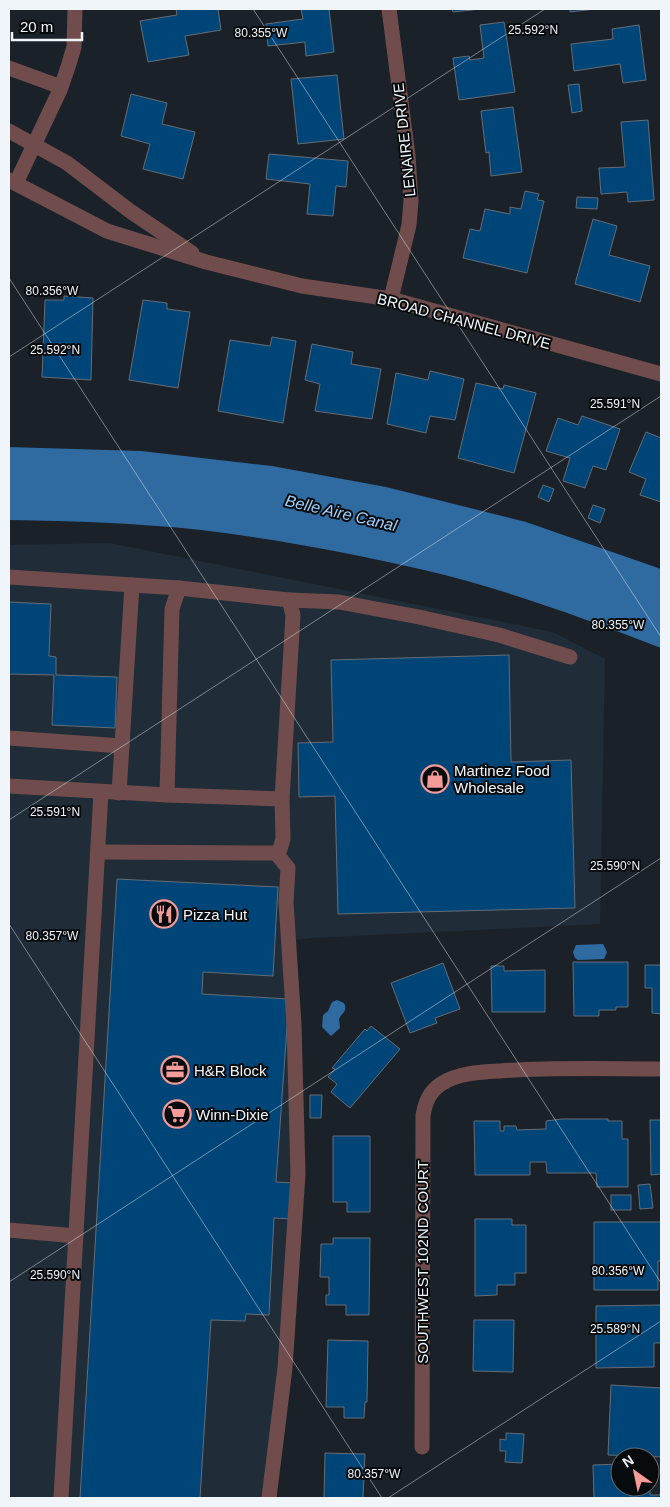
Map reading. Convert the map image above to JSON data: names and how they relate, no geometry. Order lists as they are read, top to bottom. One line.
{"streets":{"street":["LENAIRE DRIVE","BROAD CHANNEL DRIVE","SOUTHWEST 102ND COURT"]},"crossings":[["LENAIRE DRIVE","BROAD CHANNEL DRIVE"]],"water":["Belle Aire Canal"],"places":{"shop":["Martinez Food Wholesale"],"restaurant":["Pizza Hut"],"office":["H&R Block"],"supermarket":["Winn-Dixie"]},"scale_bar":"20 m","north":"top left","coordinates":["25.592°N","80.355°W","80.356°W","25.591°N","25.590°N","80.357°W","25.589°N"]}
